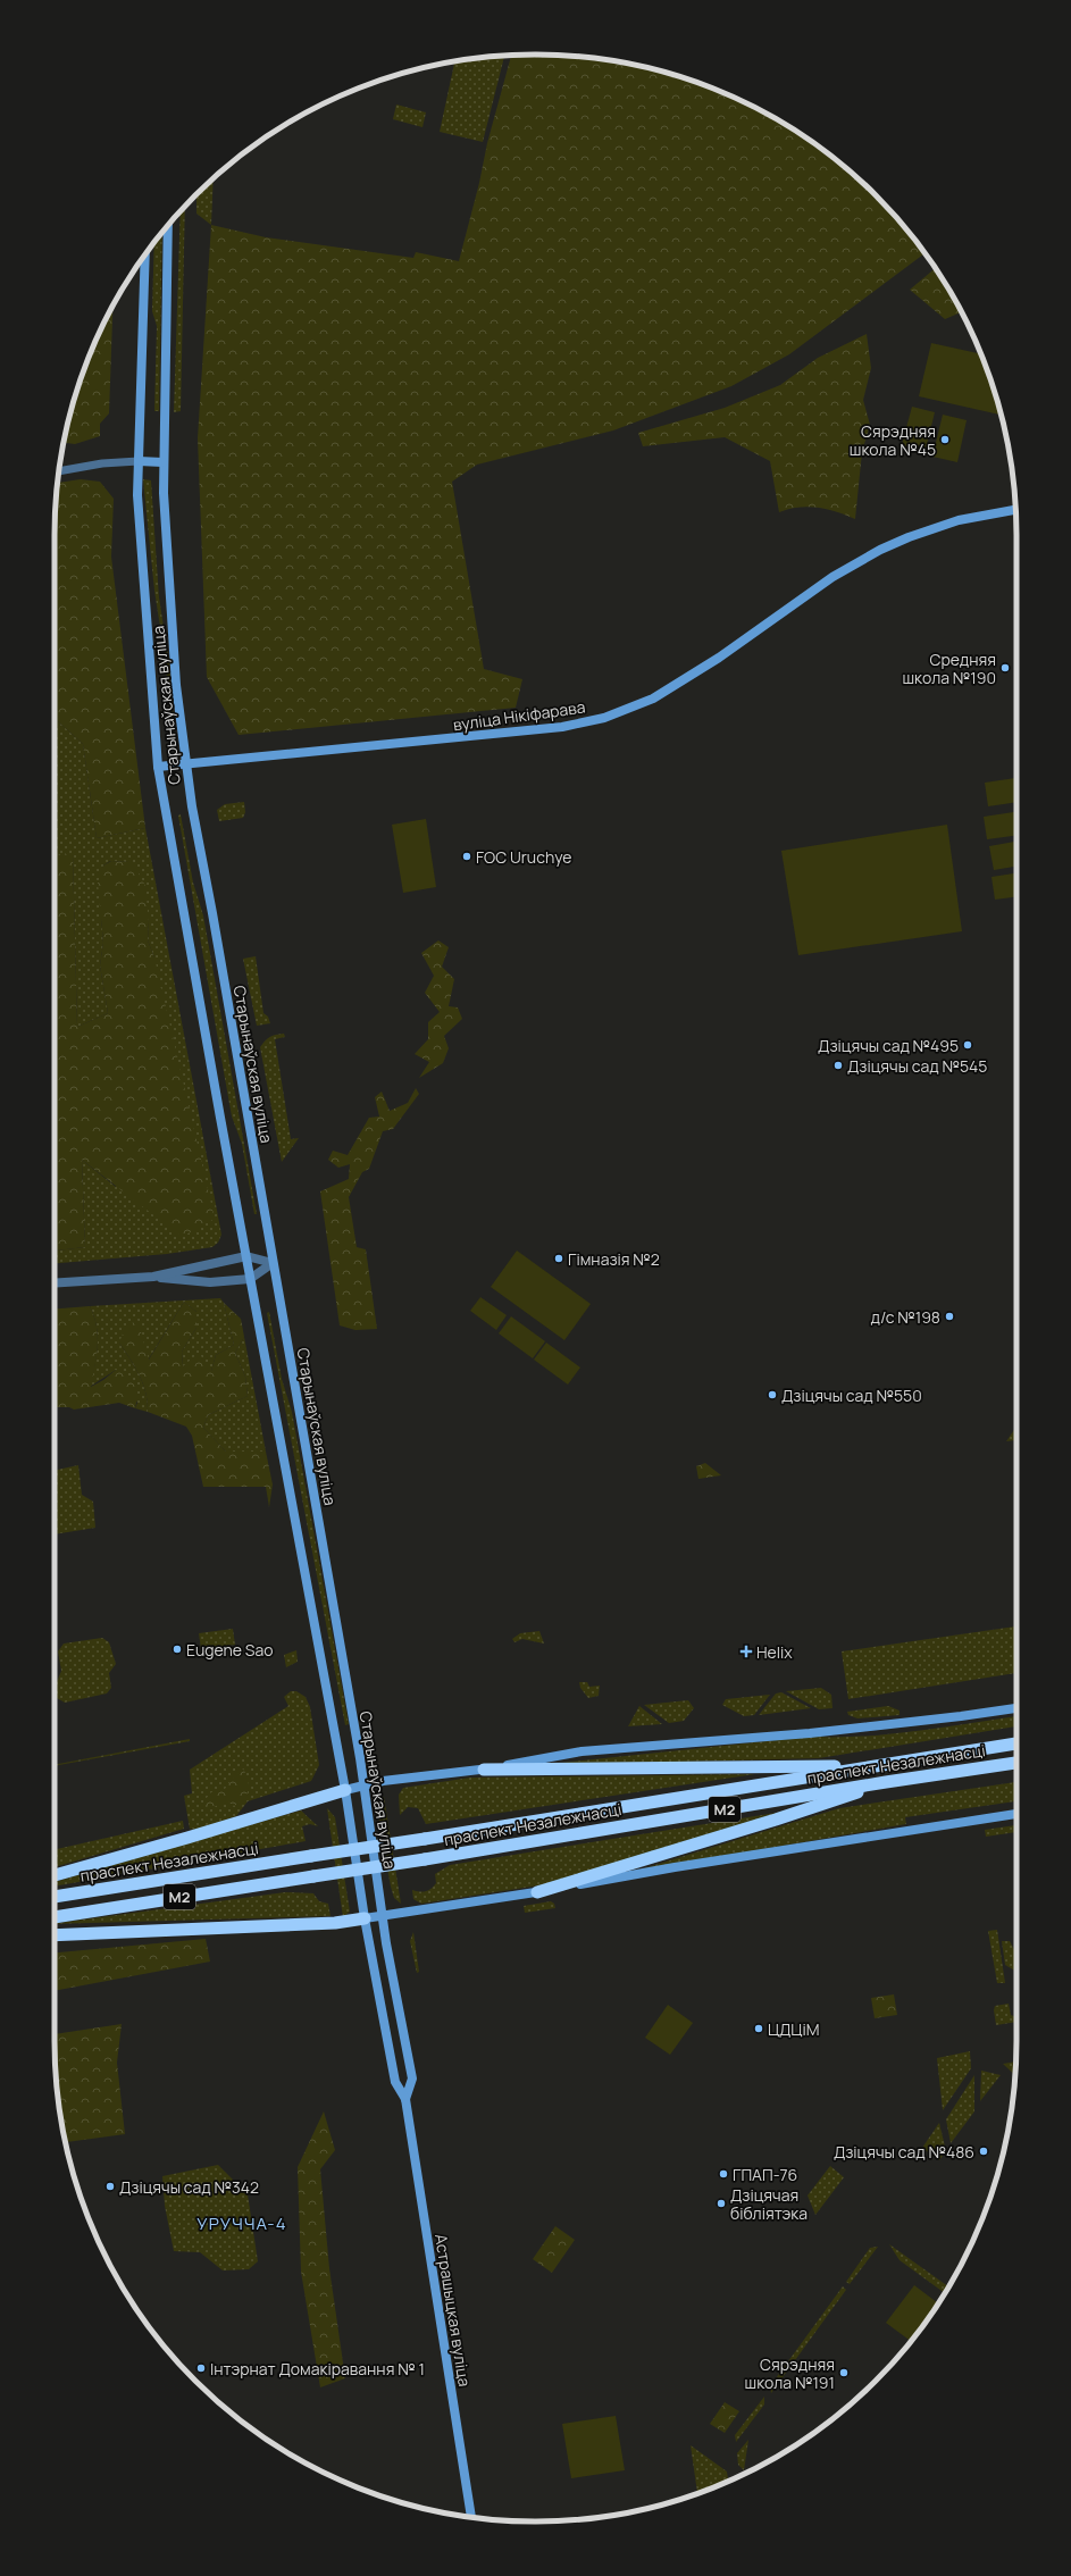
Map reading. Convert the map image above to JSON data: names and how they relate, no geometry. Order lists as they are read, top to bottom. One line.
{"streets":{"highway":["праспект Незалежнасці","М2"],"main road":["Старынаўская вуліца","вуліца Нікіфарава","Астрашыцкая вуліца"]},"crossings":[["Старынаўская вуліца","вуліца Нікіфарава"],["Старынаўская вуліца","Астрашыцкая вуліца"]],"districts":["УРУЧЧА-4"],"places":{"other":["Сярэдняя школа №45","Средняя школа №190","FOC Uruchye","Дзіцячы сад №495","Дзіцячы сад №545","Гімназія №2","д/с №198","Дзіцячы сад №550","Eugene Sao","ЦДЦіМ","Дзіцячы сад №486","ГПАП-76","Дзіцячы сад №342","Дзіцячая бібліятэка","Інтэрнат Домакіравання № 1","Сярэдняя школа №191"],"health":["Helix"]}}
